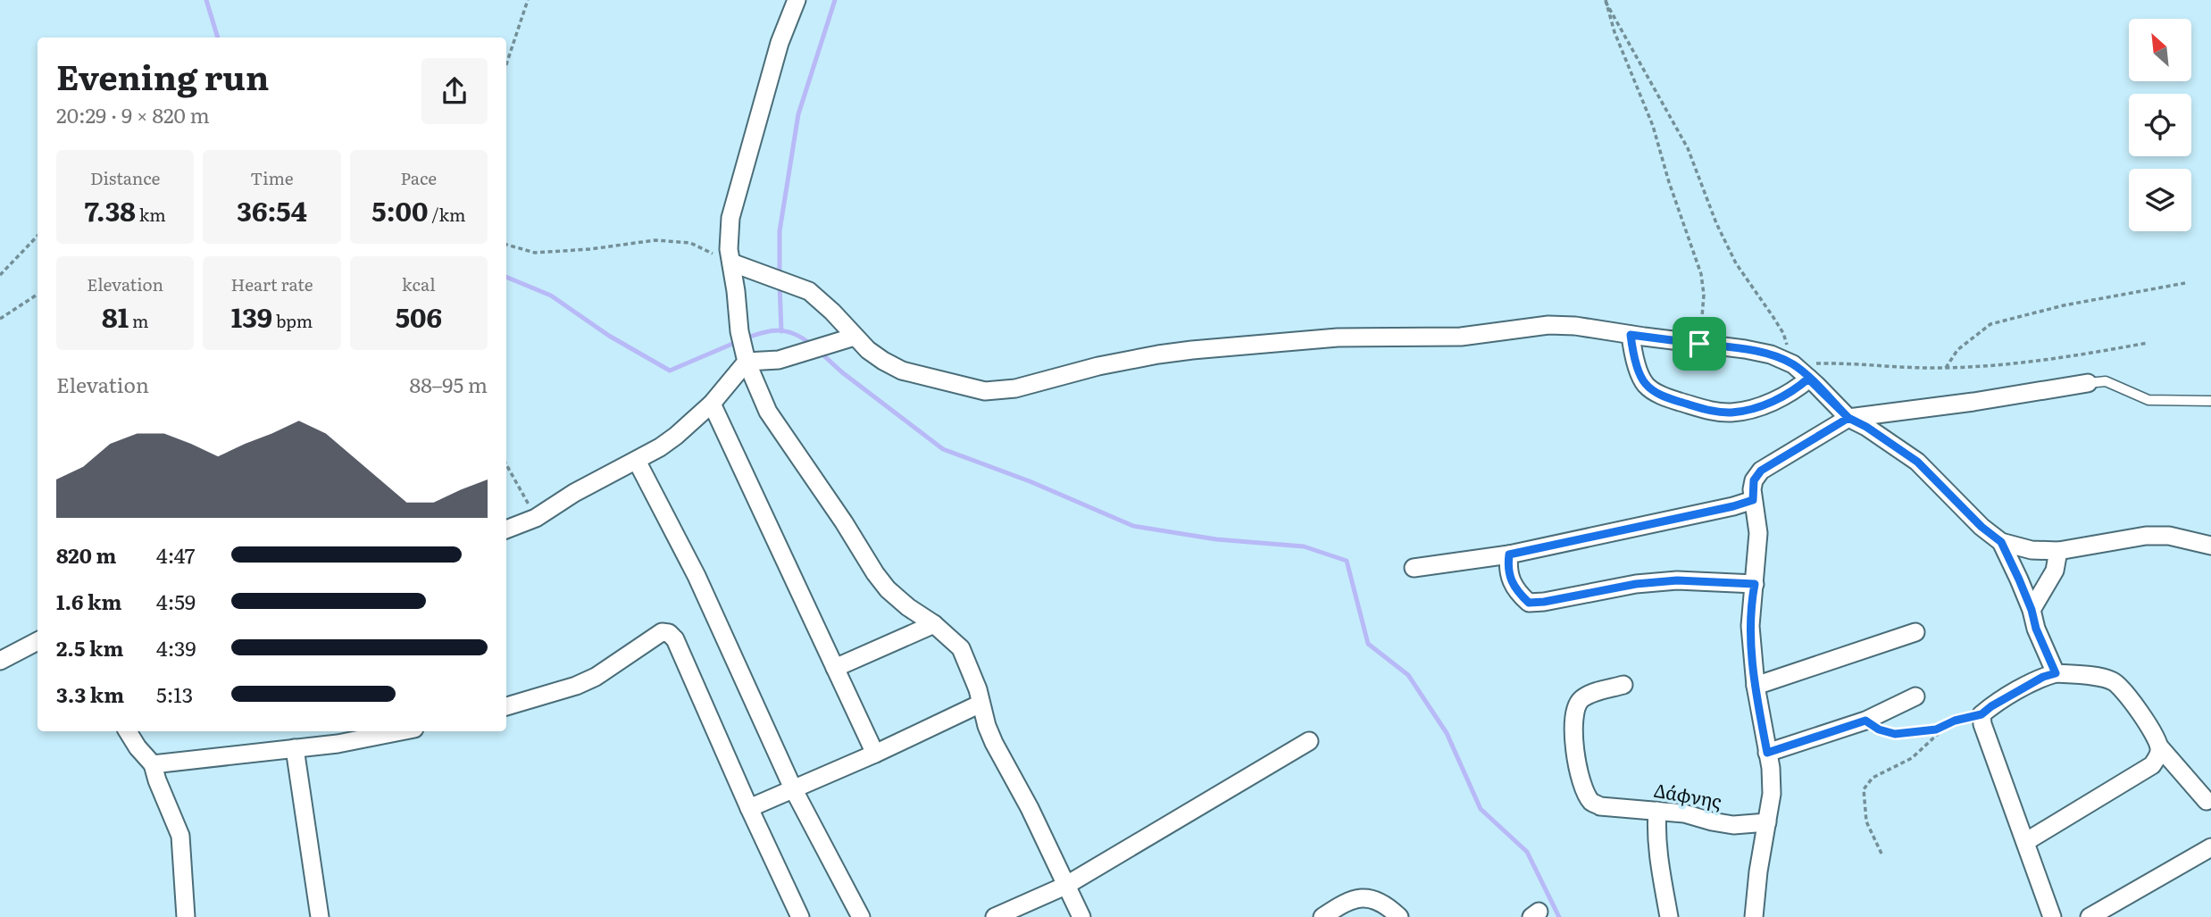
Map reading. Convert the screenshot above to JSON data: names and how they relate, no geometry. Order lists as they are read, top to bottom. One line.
{"streets":{"street":["Δάφνης"]},"north":"top left","page":{"heading":["Evening run","20:29 · 9 × 820 m"],"stats":[["Distance","7.38 km"],["Time","36:54"],["Pace","5:00 /km"],["Elevation","81 m"],["Heart rate","139 bpm"],["kcal","506"]],"chart":["Elevation","88–95 m"],"list":[{"name":"820 m","note":"4:47"},{"name":"1.6 km","note":"4:59"},{"name":"2.5 km","note":"4:39"},{"name":"3.3 km","note":"5:13"}]}}
